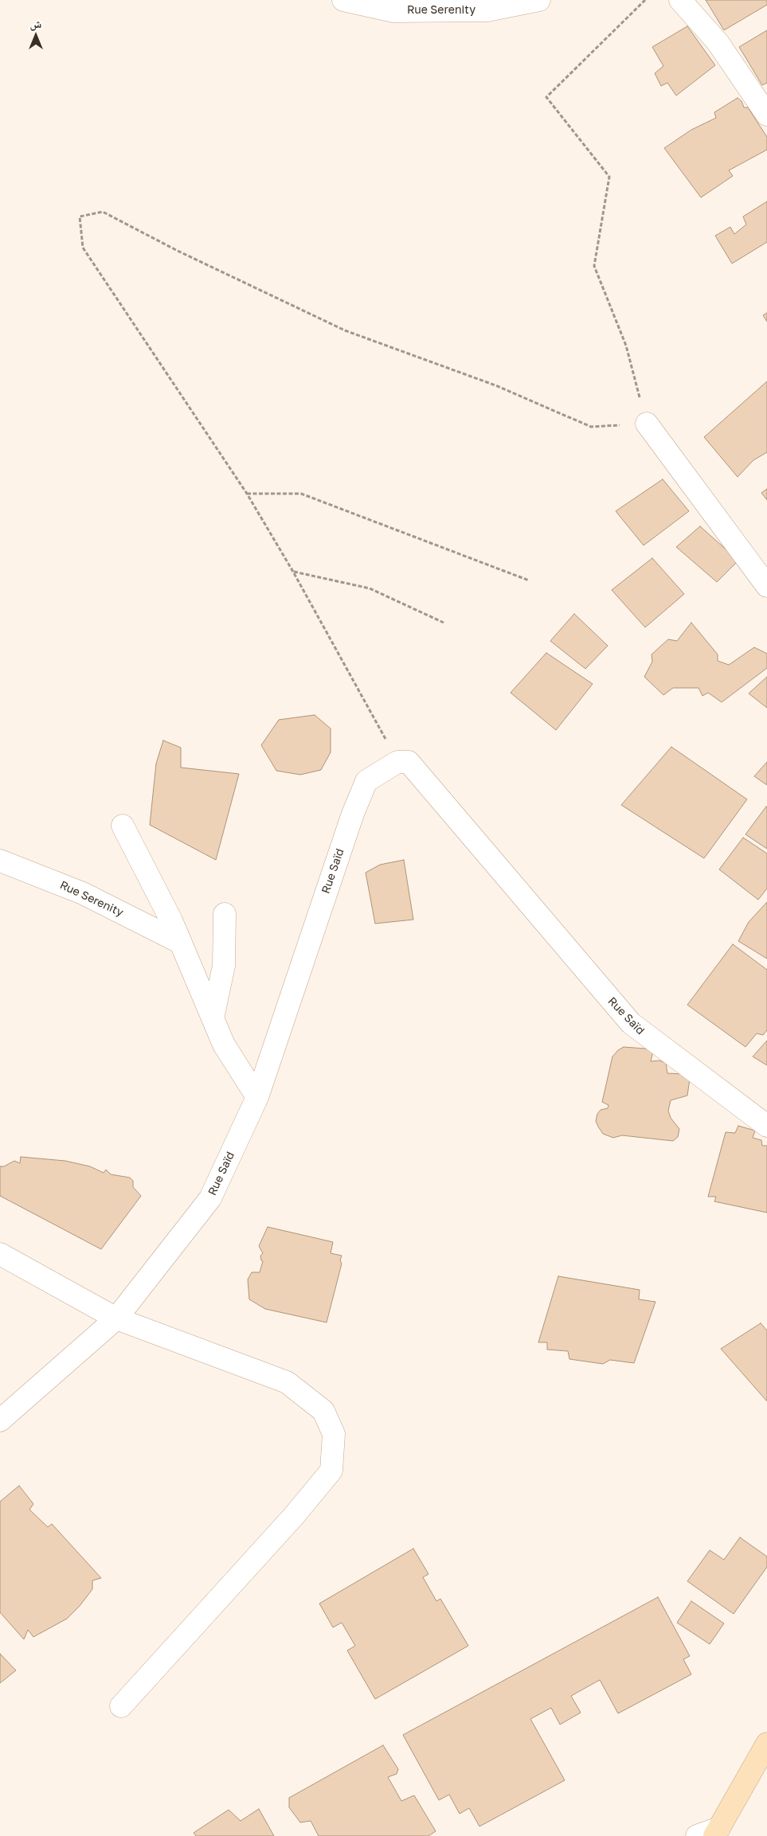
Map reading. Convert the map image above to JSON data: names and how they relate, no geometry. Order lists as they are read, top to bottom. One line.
{"streets":{"street":["Rue Serenity","Rue Saïd"]},"north":"top"}
